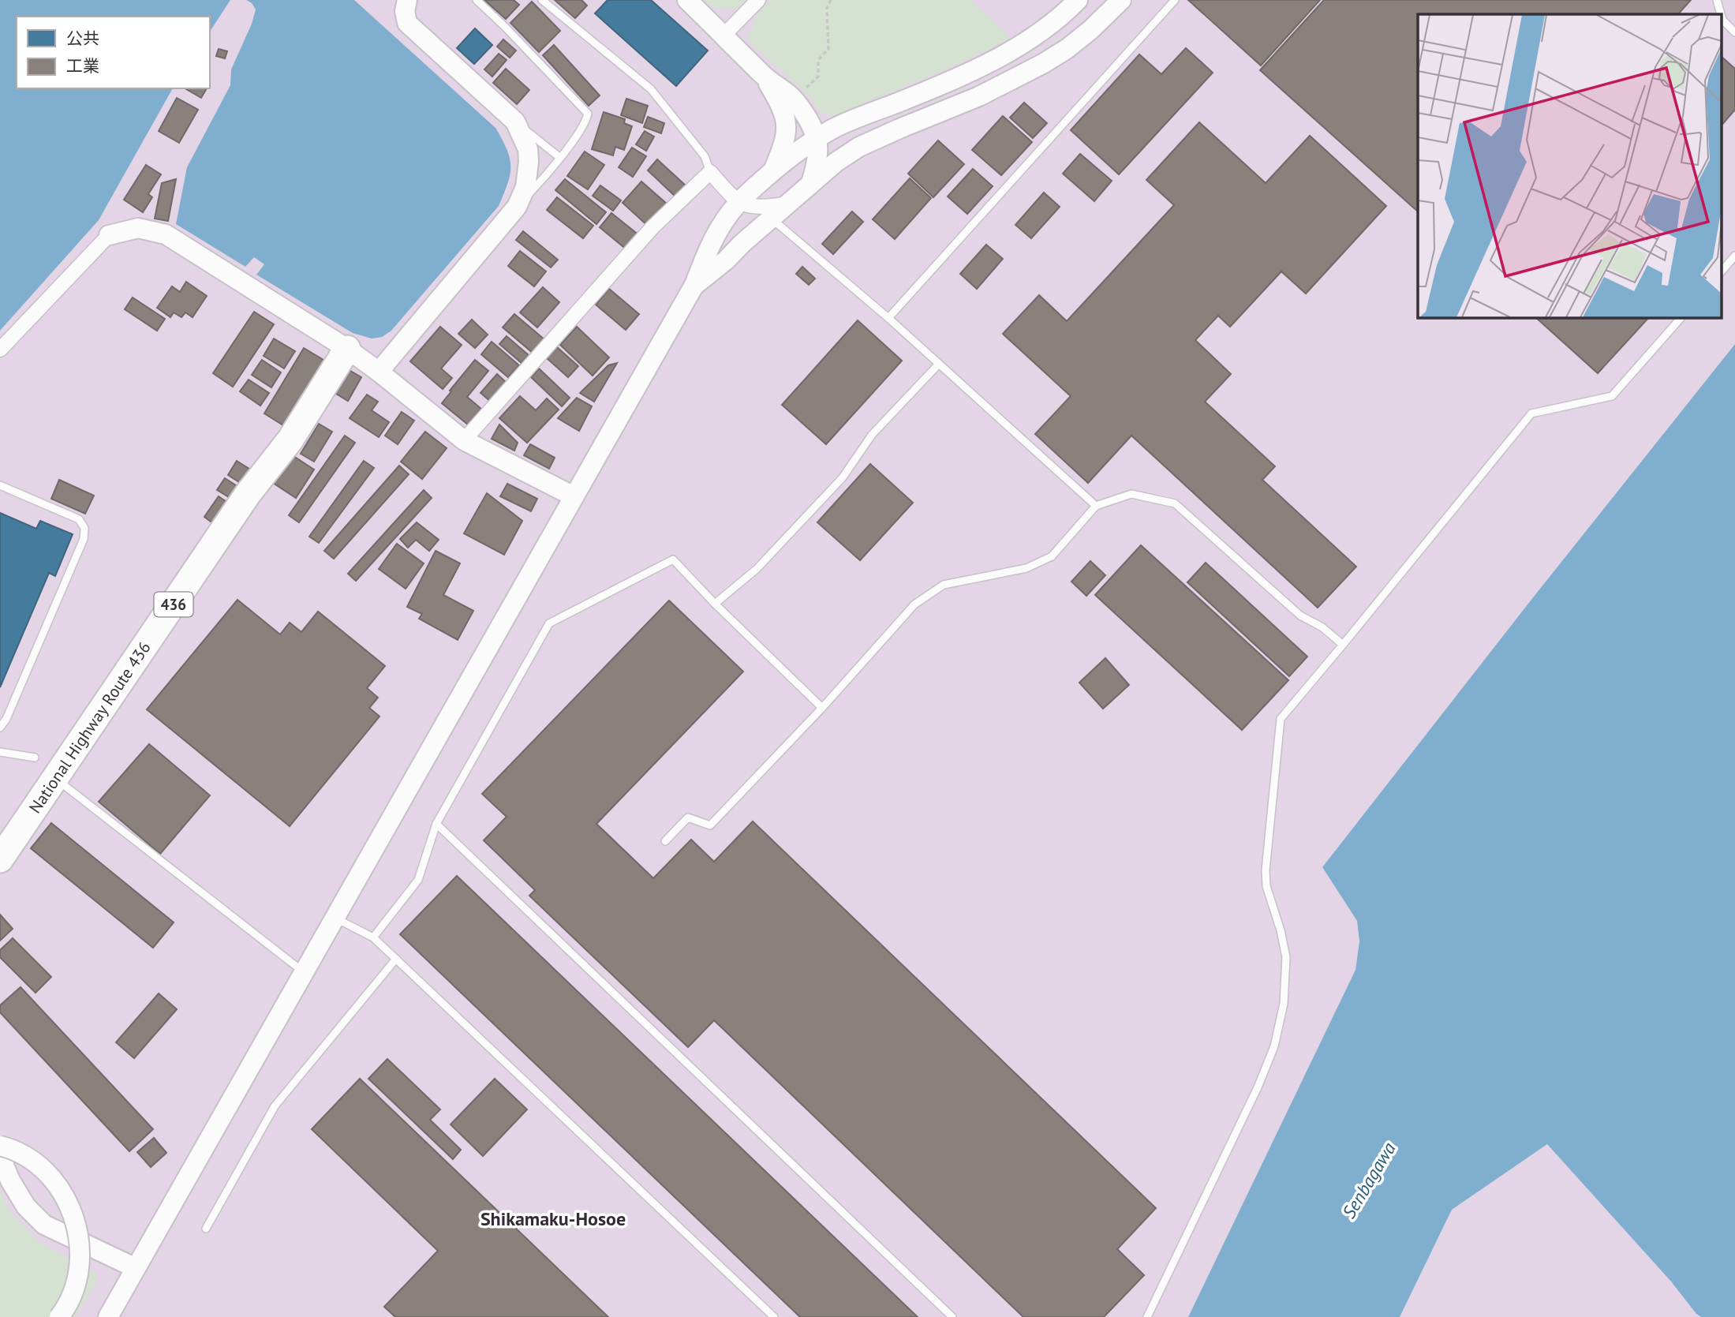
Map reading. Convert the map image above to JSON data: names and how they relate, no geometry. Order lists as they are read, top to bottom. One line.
{"streets":{"highway":["436","National Highway Route 436"]},"districts":["Shikamaku-Hosoe"],"water":["Senbagawa"],"legend":["公共","工業"]}
